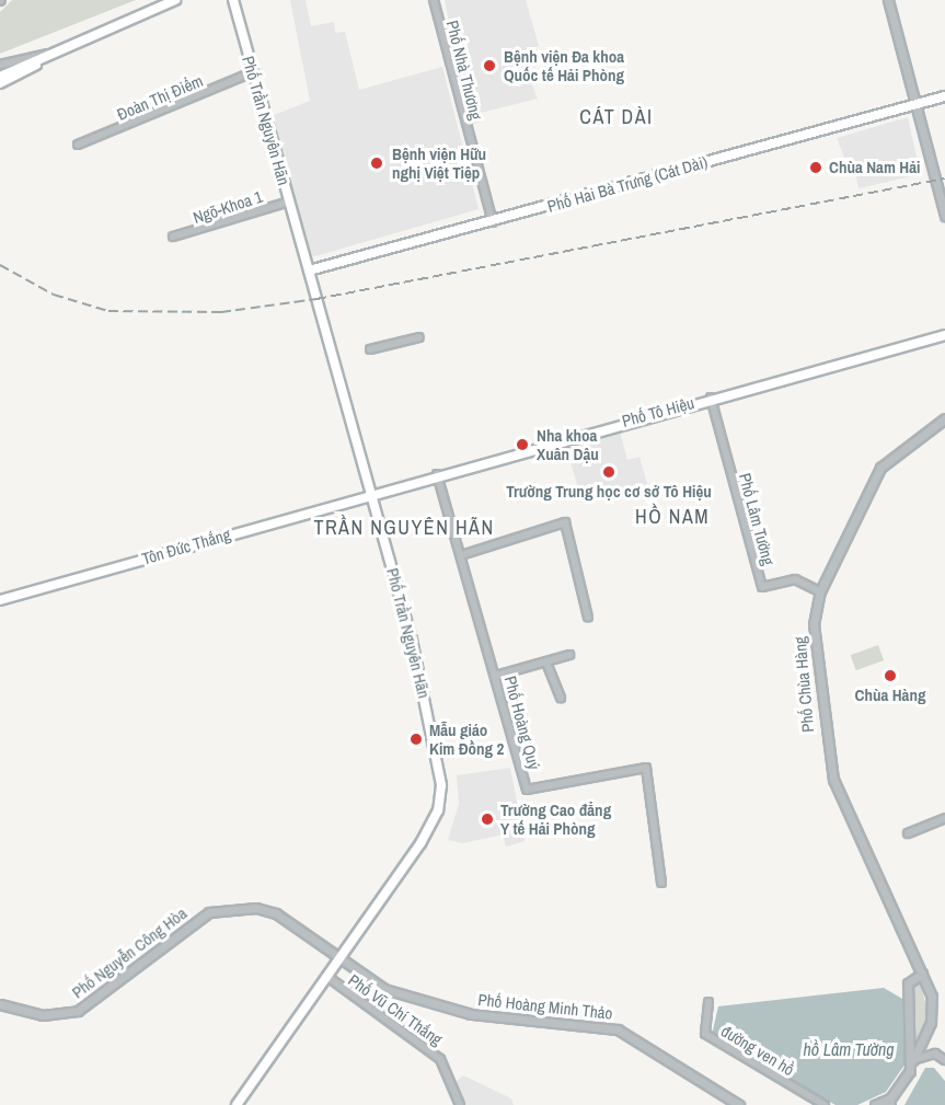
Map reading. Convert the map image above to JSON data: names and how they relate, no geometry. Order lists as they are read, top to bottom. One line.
{"streets":{"main road":["Phố Trần Nguyên Hãn","Phố Hai Bà Trưng (Cát Dài)","Phố Tô Hiệu","Tôn Đức Thắng"],"street":["Phố Nhà Thương","Đoàn Thị Điểm","Ngõ-Khoa 1","Phố Lâm Tường","Phố Chùa Hàng","Phố Hoàng Quý","Phố Nguyễn Công Hòa","Phố Hoàng Minh Thảo","Phố Vũ Chí Thắng","đường ven hồ"]},"crossings":[["Phố Nhà Thương","Phố Hai Bà Trưng (Cát Dài)"],["Đoàn Thị Điểm","Phố Trần Nguyên Hãn"],["Phố Trần Nguyên Hãn","Phố Hai Bà Trưng (Cát Dài)"],["Phố Trần Nguyên Hãn","Ngõ-Khoa 1"],["Phố Trần Nguyên Hãn","Phố Tô Hiệu"],["Phố Trần Nguyên Hãn","Tôn Đức Thắng"],["Phố Trần Nguyên Hãn","Phố Nguyễn Công Hòa"],["Phố Trần Nguyên Hãn","Phố Hoàng Minh Thảo"],["Phố Trần Nguyên Hãn","Phố Vũ Chí Thắng"],["Phố Tô Hiệu","Phố Lâm Tường"],["Phố Tô Hiệu","Tôn Đức Thắng"],["Phố Tô Hiệu","Phố Hoàng Quý"],["Phố Lâm Tường","Phố Chùa Hàng"],["Phố Nguyễn Công Hòa","Phố Hoàng Minh Thảo"]],"districts":["CÁT DÀI","HỒ NAM","TRẦN NGUYÊN HÃN"],"water":["hồ Lâm Tường"],"places":["Bệnh viện Đa khoa Quốc tế Hải Phòng","Bệnh viện Hữu nghị Việt Tiệp","Chùa Nam Hải","Nha khoa Xuân Dậu","Trường Trung học cơ sở Tô Hiệu","Chùa Hàng","Mẫu giáo Kim Đồng 2","Trường Cao đẳng Y tế Hải Phòng"]}
